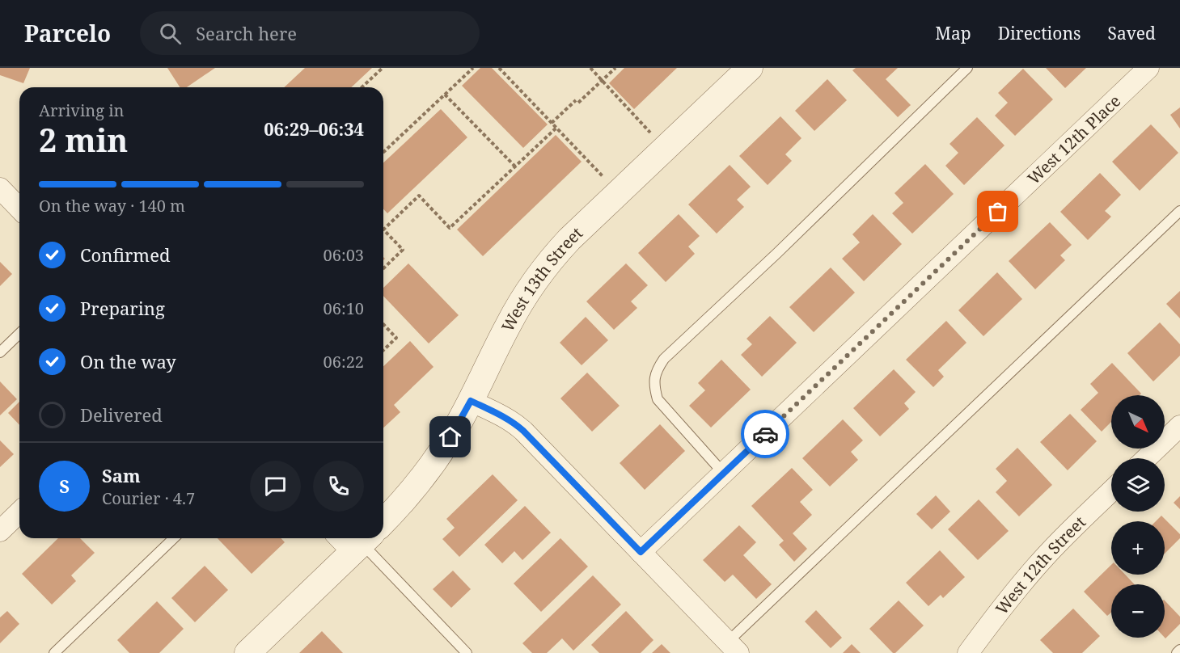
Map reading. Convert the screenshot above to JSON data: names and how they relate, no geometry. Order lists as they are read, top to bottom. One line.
{"streets":{"street":["West 12th Place","West 13th Street","West 12th Street"]},"north":"bottom right","page":{"header":"Parcelo","search":"Search here","nav":["Map","Directions","Saved"],"heading":["2 min","Arriving in","06:29–06:34"],"panel":["Sam","Courier · 4.7"],"bar":"On the way · 140 m","list":[["Confirmed","06:03"],["Preparing","06:10"],["On the way","06:22"],"Delivered"],"map_buttons":["+","−"],"round":"S"}}
